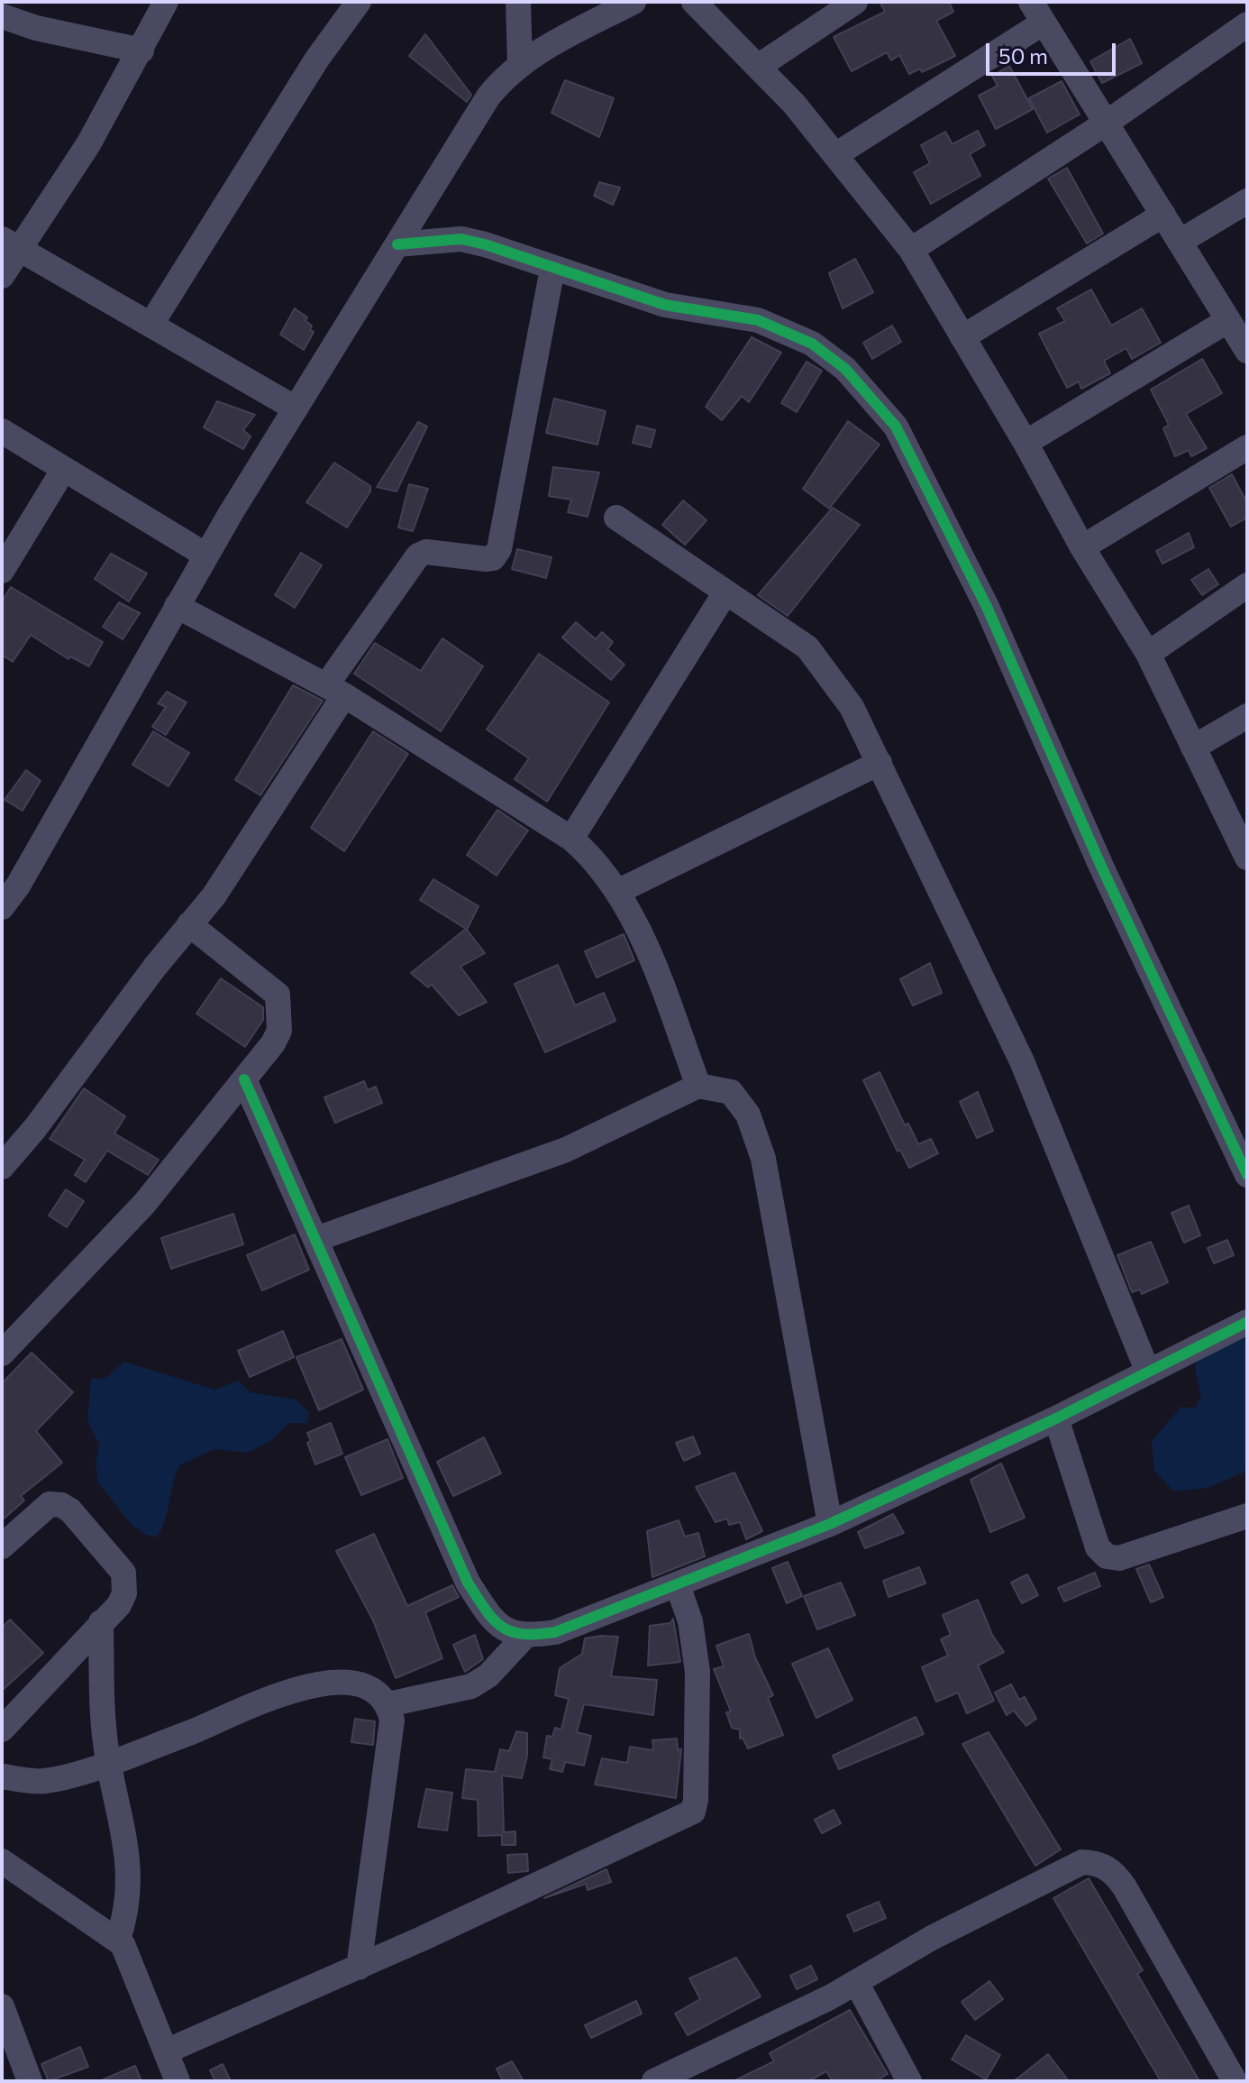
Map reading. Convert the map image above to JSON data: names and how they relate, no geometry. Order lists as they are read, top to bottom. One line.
{"scale_bar":"50 m"}
